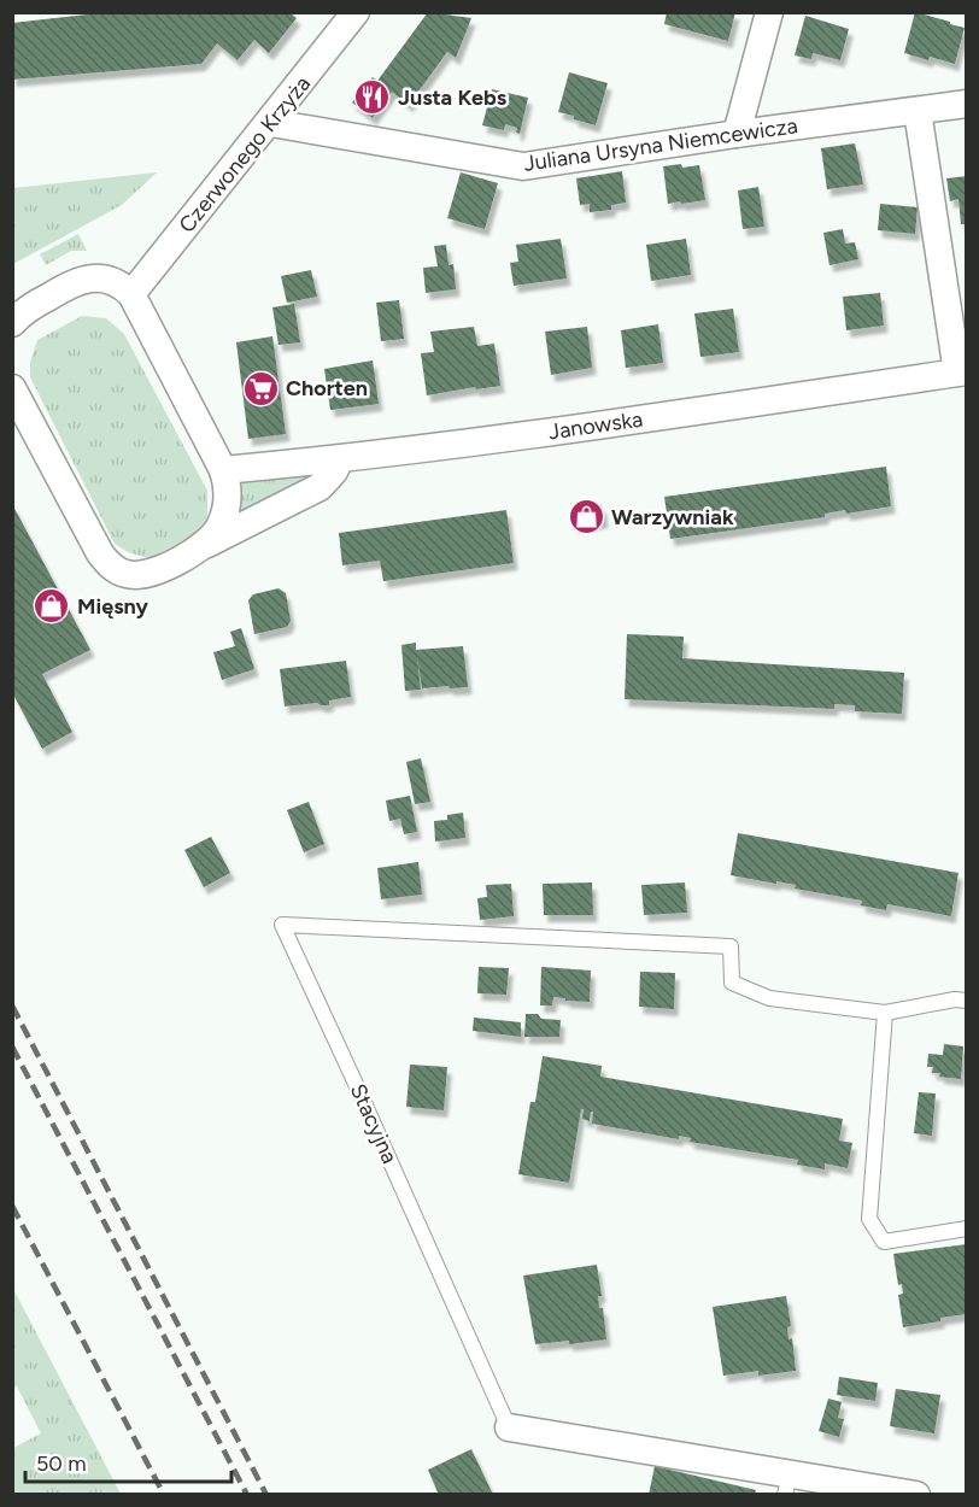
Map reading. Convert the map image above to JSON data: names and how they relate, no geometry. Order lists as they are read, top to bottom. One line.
{"streets":{"street":["Juliana Ursyna Niemcewicza","Czerwonego Krzyża","Janowska","Stacyjna"]},"crossings":[["Juliana Ursyna Niemcewicza","Czerwonego Krzyża"]],"places":{"restaurant":["Justa Kebs"],"supermarket":["Chorten"],"shop":["Warzywniak","Mięsny"]},"scale_bar":"50 m"}
